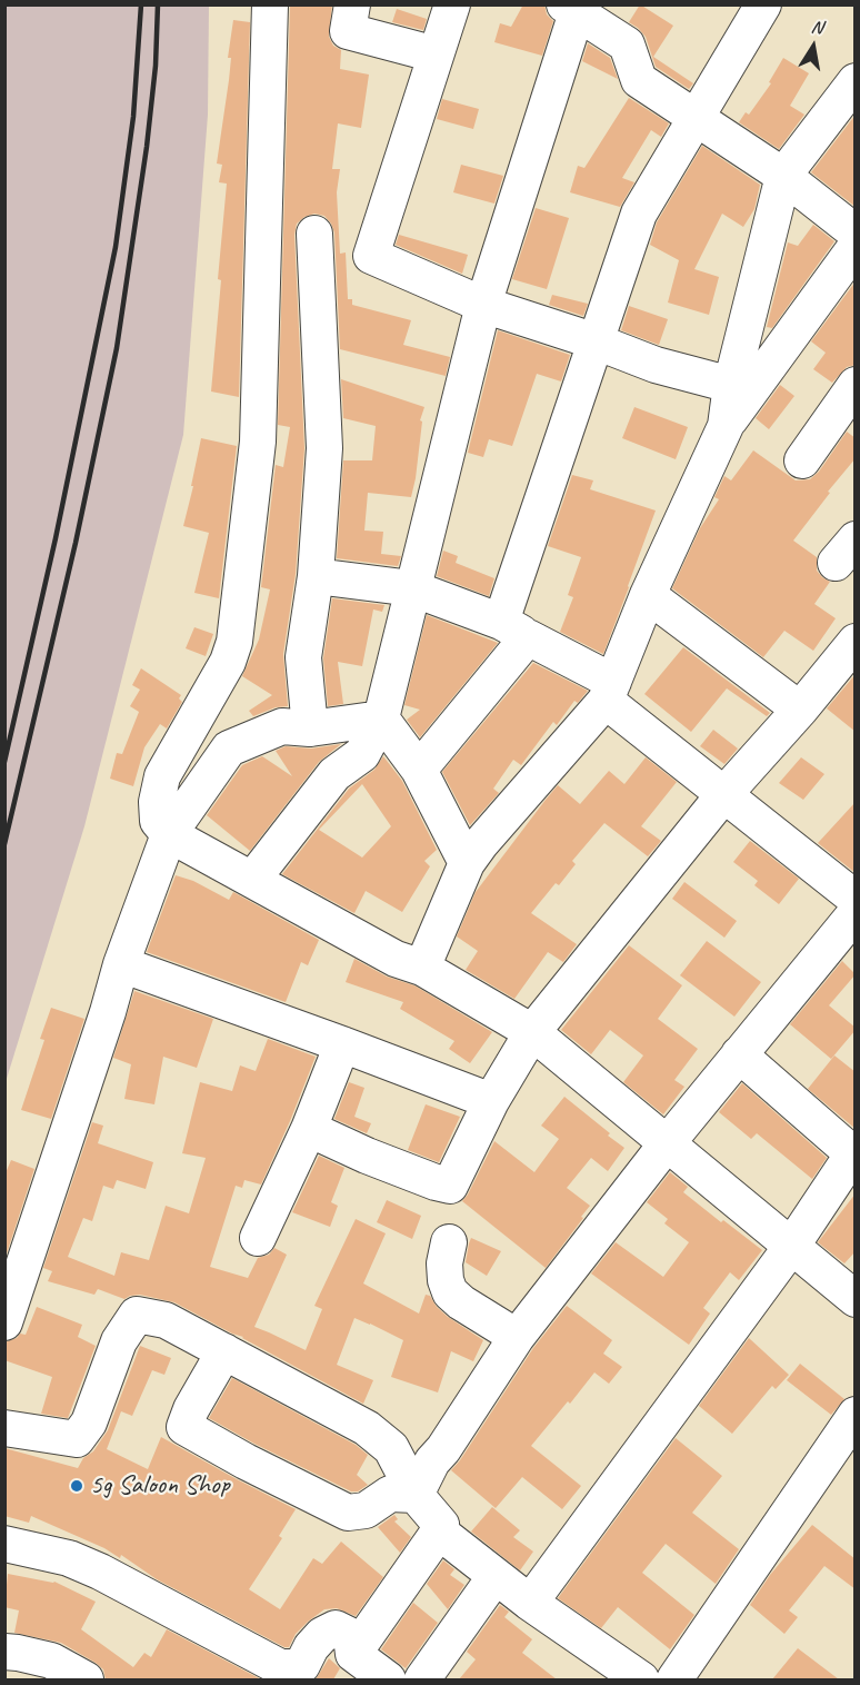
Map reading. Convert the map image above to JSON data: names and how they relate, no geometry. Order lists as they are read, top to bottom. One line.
{"places":["5g Saloon Shop"],"north":"top"}
